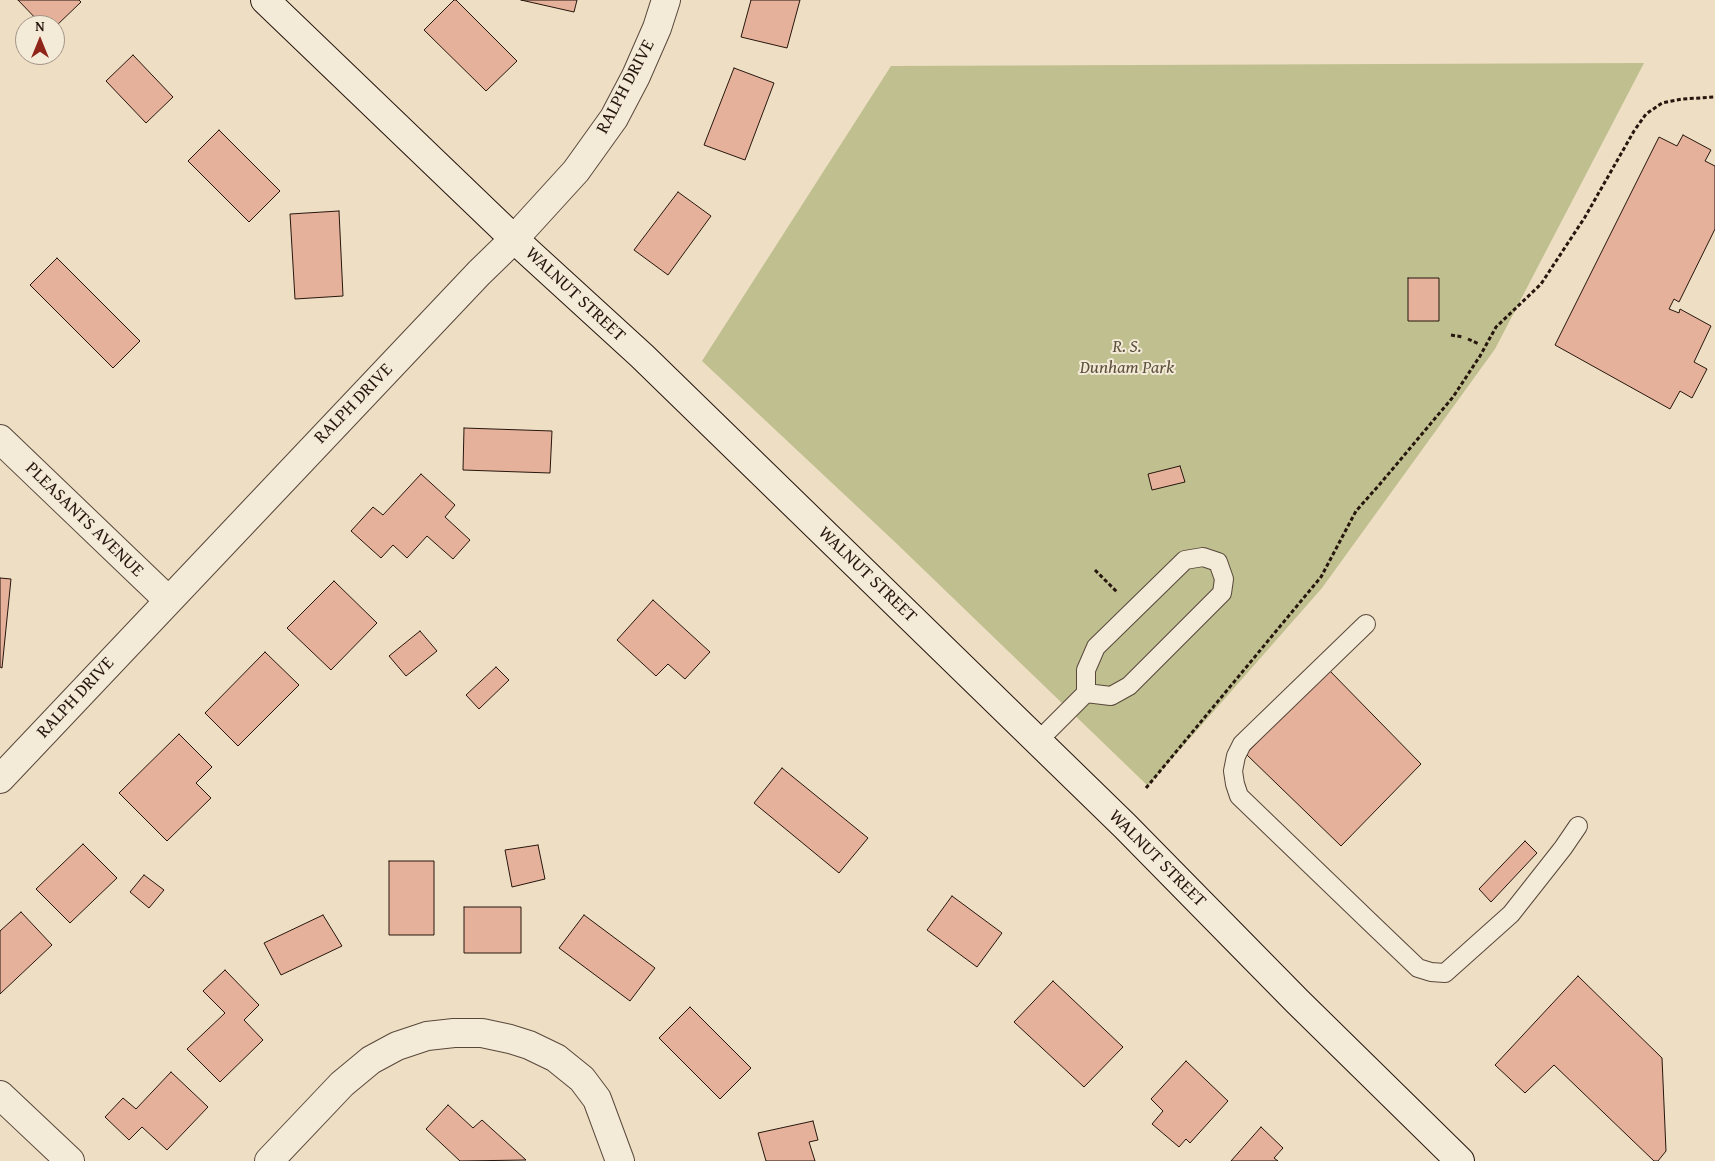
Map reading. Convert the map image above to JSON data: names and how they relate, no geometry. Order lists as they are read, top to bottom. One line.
{"streets":{"street":["RALPH DRIVE","WALNUT STREET","PLEASANTS AVENUE"]},"crossings":[["RALPH DRIVE","WALNUT STREET"],["RALPH DRIVE","PLEASANTS AVENUE"]],"parks":["R. S. Dunham Park"],"north":"top"}
